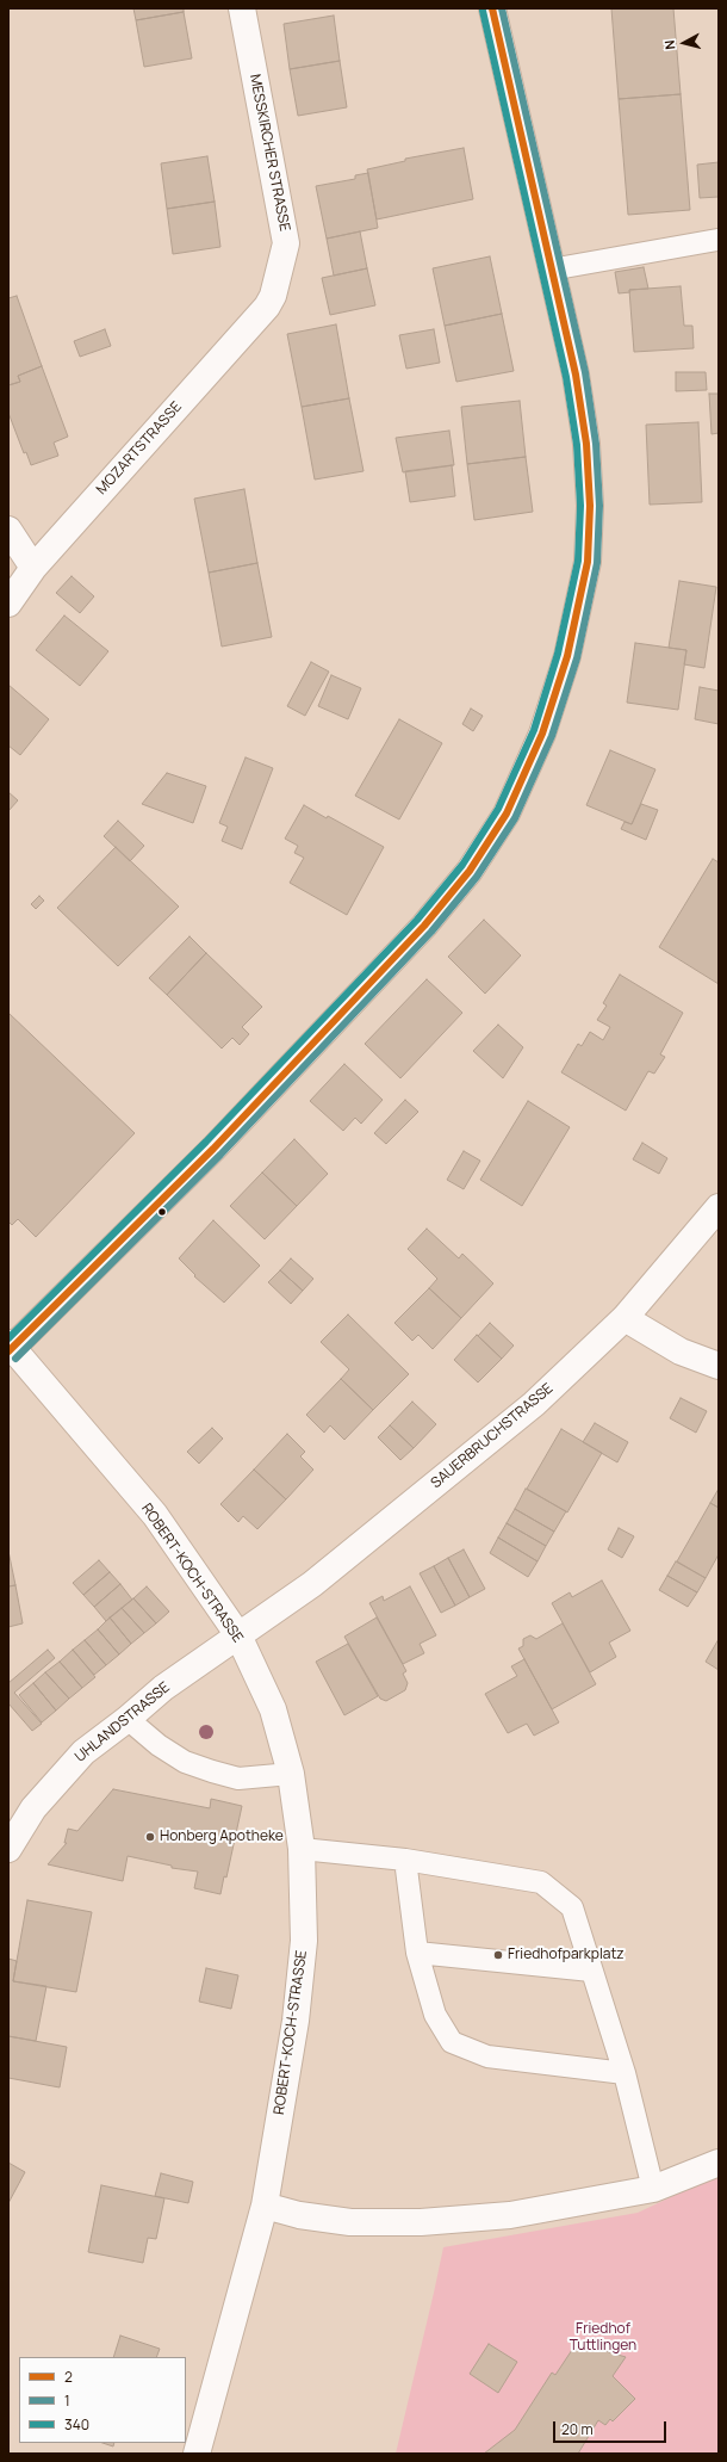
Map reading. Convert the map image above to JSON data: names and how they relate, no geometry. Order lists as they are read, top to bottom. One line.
{"streets":{"street":["MESSKIRCHER STRASSE","MOZARTSTRASSE","SAUERBRUCHSTRASSE","ROBERT-KOCH-STRASSE","UHLANDSTRASSE"]},"crossings":[["MESSKIRCHER STRASSE","MOZARTSTRASSE"],["SAUERBRUCHSTRASSE","ROBERT-KOCH-STRASSE"],["SAUERBRUCHSTRASSE","UHLANDSTRASSE"],["ROBERT-KOCH-STRASSE","UHLANDSTRASSE"]],"parks":["Friedhof Tuttlingen"],"places":["Honberg Apotheke","Friedhofparkplatz"],"lines":["transit line 2","transit line 1","transit line 340"],"legend":["2","1","340"],"scale_bar":"20 m","north":"left"}
